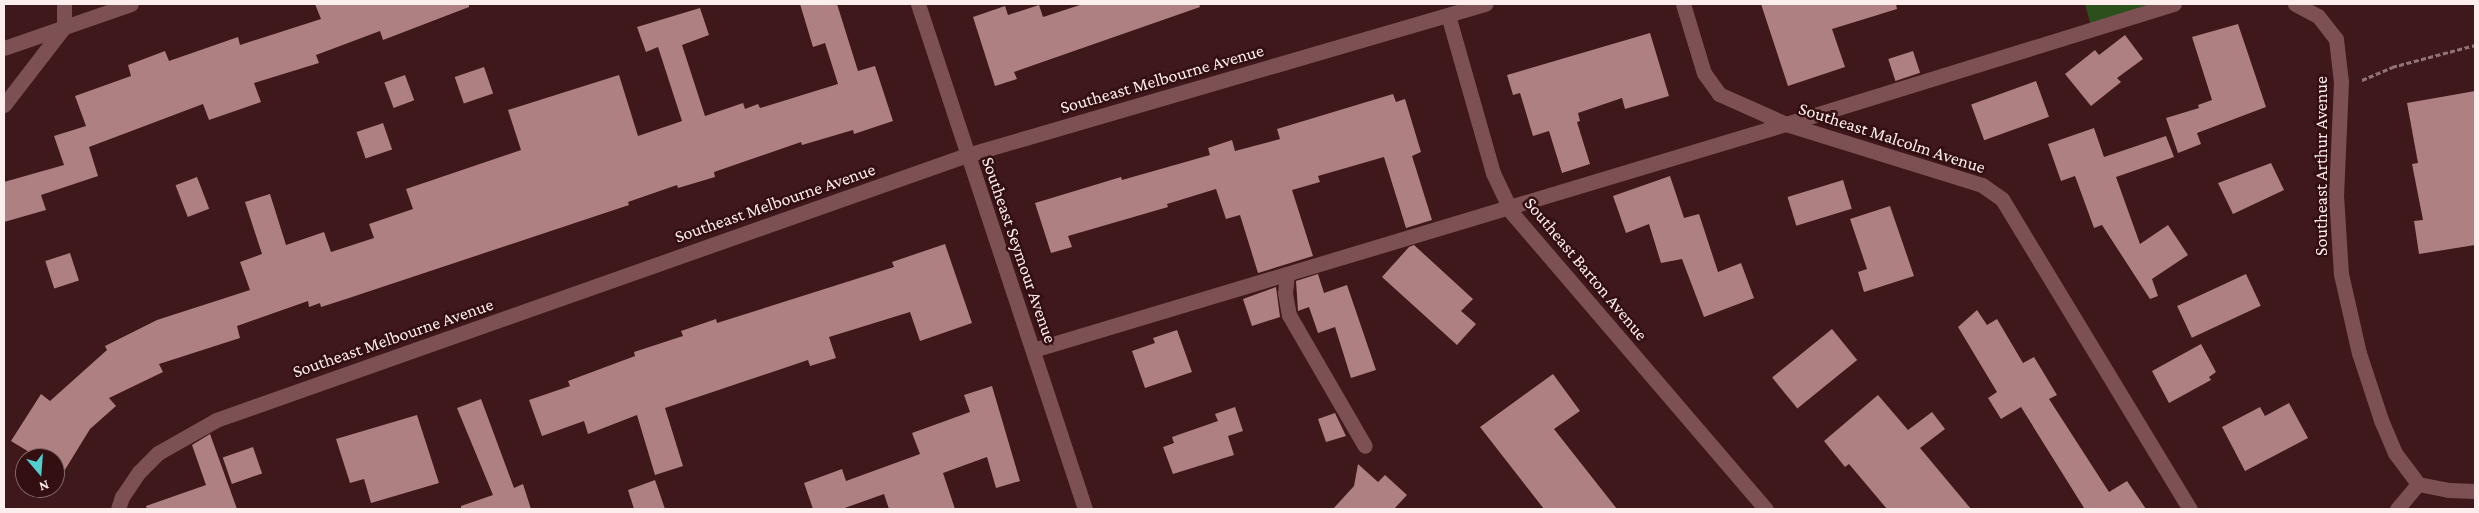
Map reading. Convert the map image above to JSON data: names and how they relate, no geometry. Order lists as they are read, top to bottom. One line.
{"streets":{"street":["Southeast Melbourne Avenue","Southeast Malcolm Avenue","Southeast Arthur Avenue","Southeast Seymour Avenue","Southeast Barton Avenue"]},"crossings":[["Southeast Melbourne Avenue","Southeast Seymour Avenue"],["Southeast Melbourne Avenue","Southeast Barton Avenue"]],"north":"bottom"}
